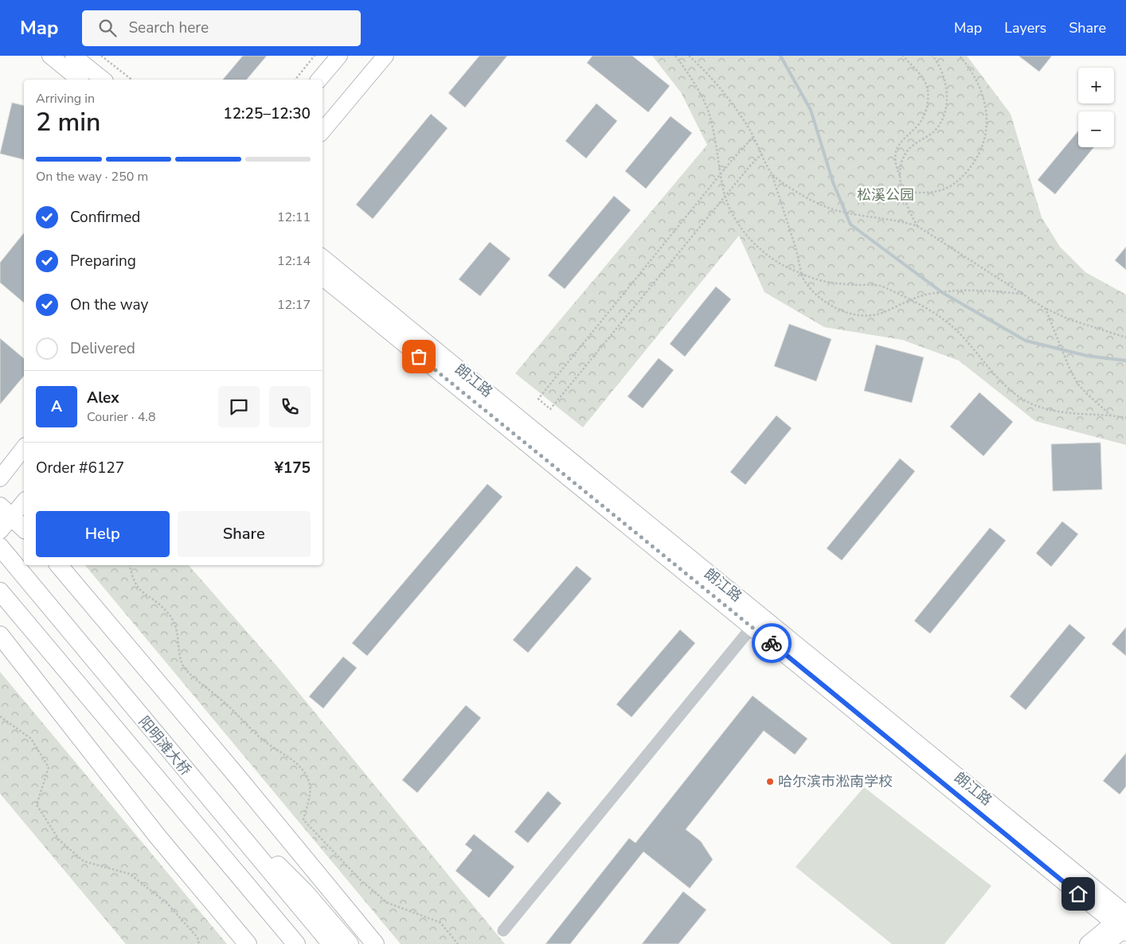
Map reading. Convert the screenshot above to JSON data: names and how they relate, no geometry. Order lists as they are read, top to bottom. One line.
{"streets":{"highway":["阳明滩大桥"],"main road":["朗江路"]},"parks":["松溪公园"],"places":["哈尔滨市淞南学校"],"page":{"header":"Map","search":"Search here","nav":["Map","Layers","Share"],"map_buttons":["+","−"],"heading":["2 min","Arriving in","12:25–12:30"],"panel":["Alex","Courier · 4.8","Order #6127","¥175"],"bar":"On the way · 250 m","list":[["Confirmed","12:11"],["Preparing","12:14"],["On the way","12:17"],"Delivered"],"round":"A","buttons":["Help","Share"]}}
